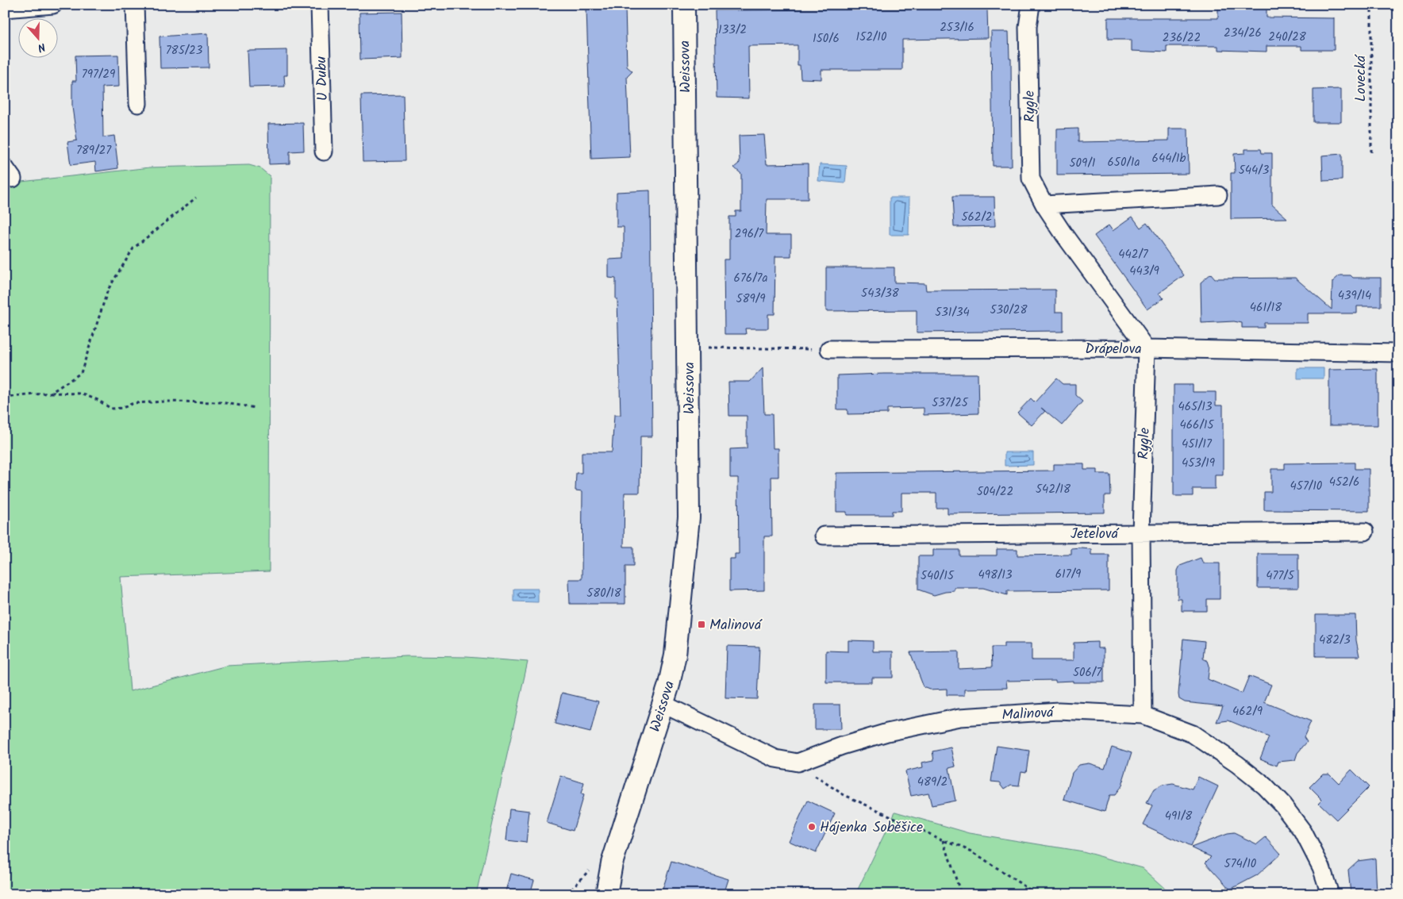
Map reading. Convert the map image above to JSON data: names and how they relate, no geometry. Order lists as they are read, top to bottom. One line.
{"streets":{"street":["Weissova","U Dubu","Rygle","Drápelova","Jetelová","Malinová"],"path":["Lovecká"]},"crossings":[["Rygle","Drápelova"],["Rygle","Jetelová"],["Rygle","Malinová"]],"places":{"transit":["Malinová"],"other":["Hájenka Soběšice"]},"house_numbers":["253/16","133/2","234/26","152/10","240/28","236/22","150/6","785/23","797/29","789/27","644/1b","650/1a","509/1","544/3","562/2","296/7","442/7","443/9","676/7a","543/38","439/14","589/9","461/18","530/28","531/34","537/25","465/13","466/15","451/17","453/19","452/6","457/10","542/18","504/22","617/9","498/13","540/15","477/5","580/18","482/3","506/7","462/9","489/2","491/8","574/10"],"north":"bottom"}
